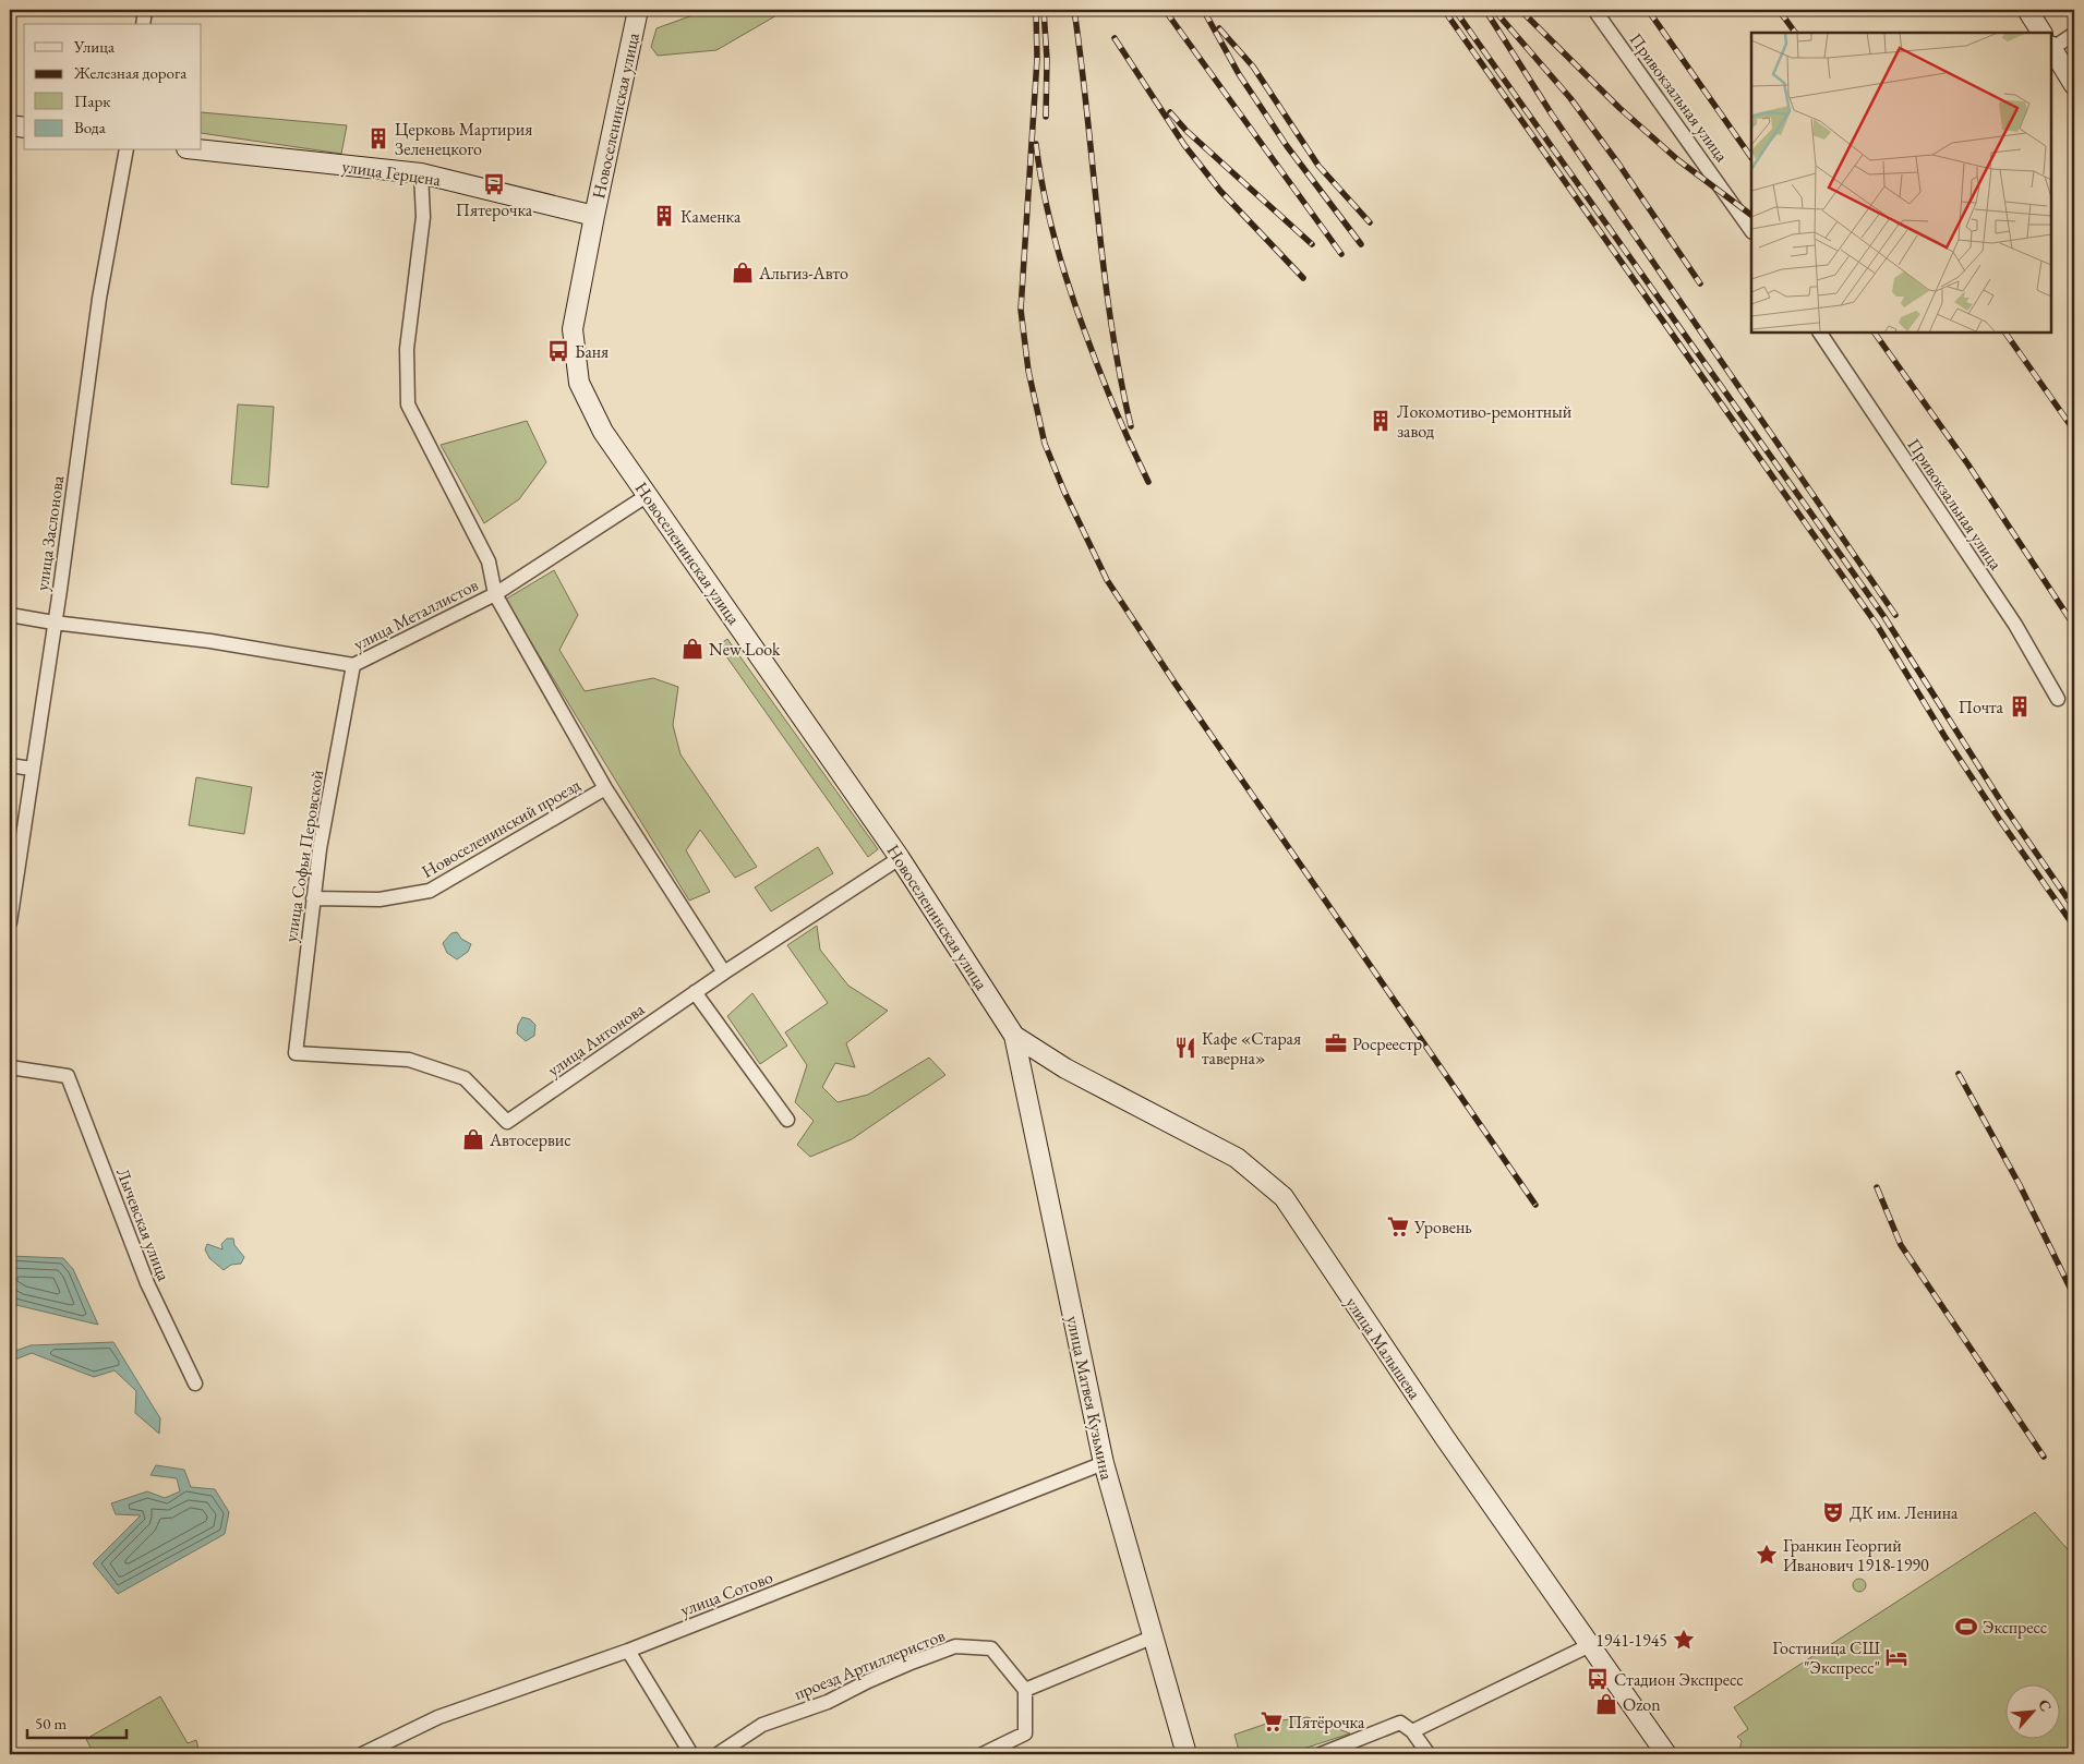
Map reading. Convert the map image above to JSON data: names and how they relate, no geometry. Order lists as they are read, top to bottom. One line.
{"streets":{"main road":["Новоселенинская улица","улица Герцена","улица Малышева","улица Матвея Кузьмина"],"street":["Привокзальная улица","улица Заслонова","улица Металлистов","Новоселенинский проезд","улица Софьи Перовской","улица Антонова","Лычевская улица","улица Сотово","проезд Артиллеристов"]},"crossings":[["Новоселенинская улица","улица Герцена"],["Новоселенинская улица","улица Металлистов"],["Новоселенинская улица","улица Антонова"],["Новоселенинская улица","улица Малышева"],["Новоселенинская улица","улица Матвея Кузьмина"],["улица Заслонова","улица Металлистов"],["улица Металлистов","улица Софьи Перовской"],["Новоселенинский проезд","улица Софьи Перовской"],["улица Софьи Перовской","улица Антонова"],["улица Малышева","улица Матвея Кузьмина"],["улица Матвея Кузьмина","улица Сотово"]],"places":{"building":["Церковь Мартирия Зеленецкого","Каменка","Локомотиво-ремонтный завод","Почта"],"bus stop":["Пятерочка","Баня","Стадион Экспресс"],"shop":["Альгиз-Авто","New Look","Автосервис","Ozon"],"office":["Росреестр"],"restaurant":["Кафе «Старая таверна»"],"supermarket":["Уровень","Пятёрочка"],"theatre":["ДК им. Ленина"],"place":["Гранкин Георгий Иванович 1918-1990","1941-1945"],"sports":["Экспресс"],"hotel":["Гостиница СШ \"Экспресс\""]},"legend":["Улица","Железная дорога","Парк","Вода"],"scale_bar":"50 m","north":"top right"}
